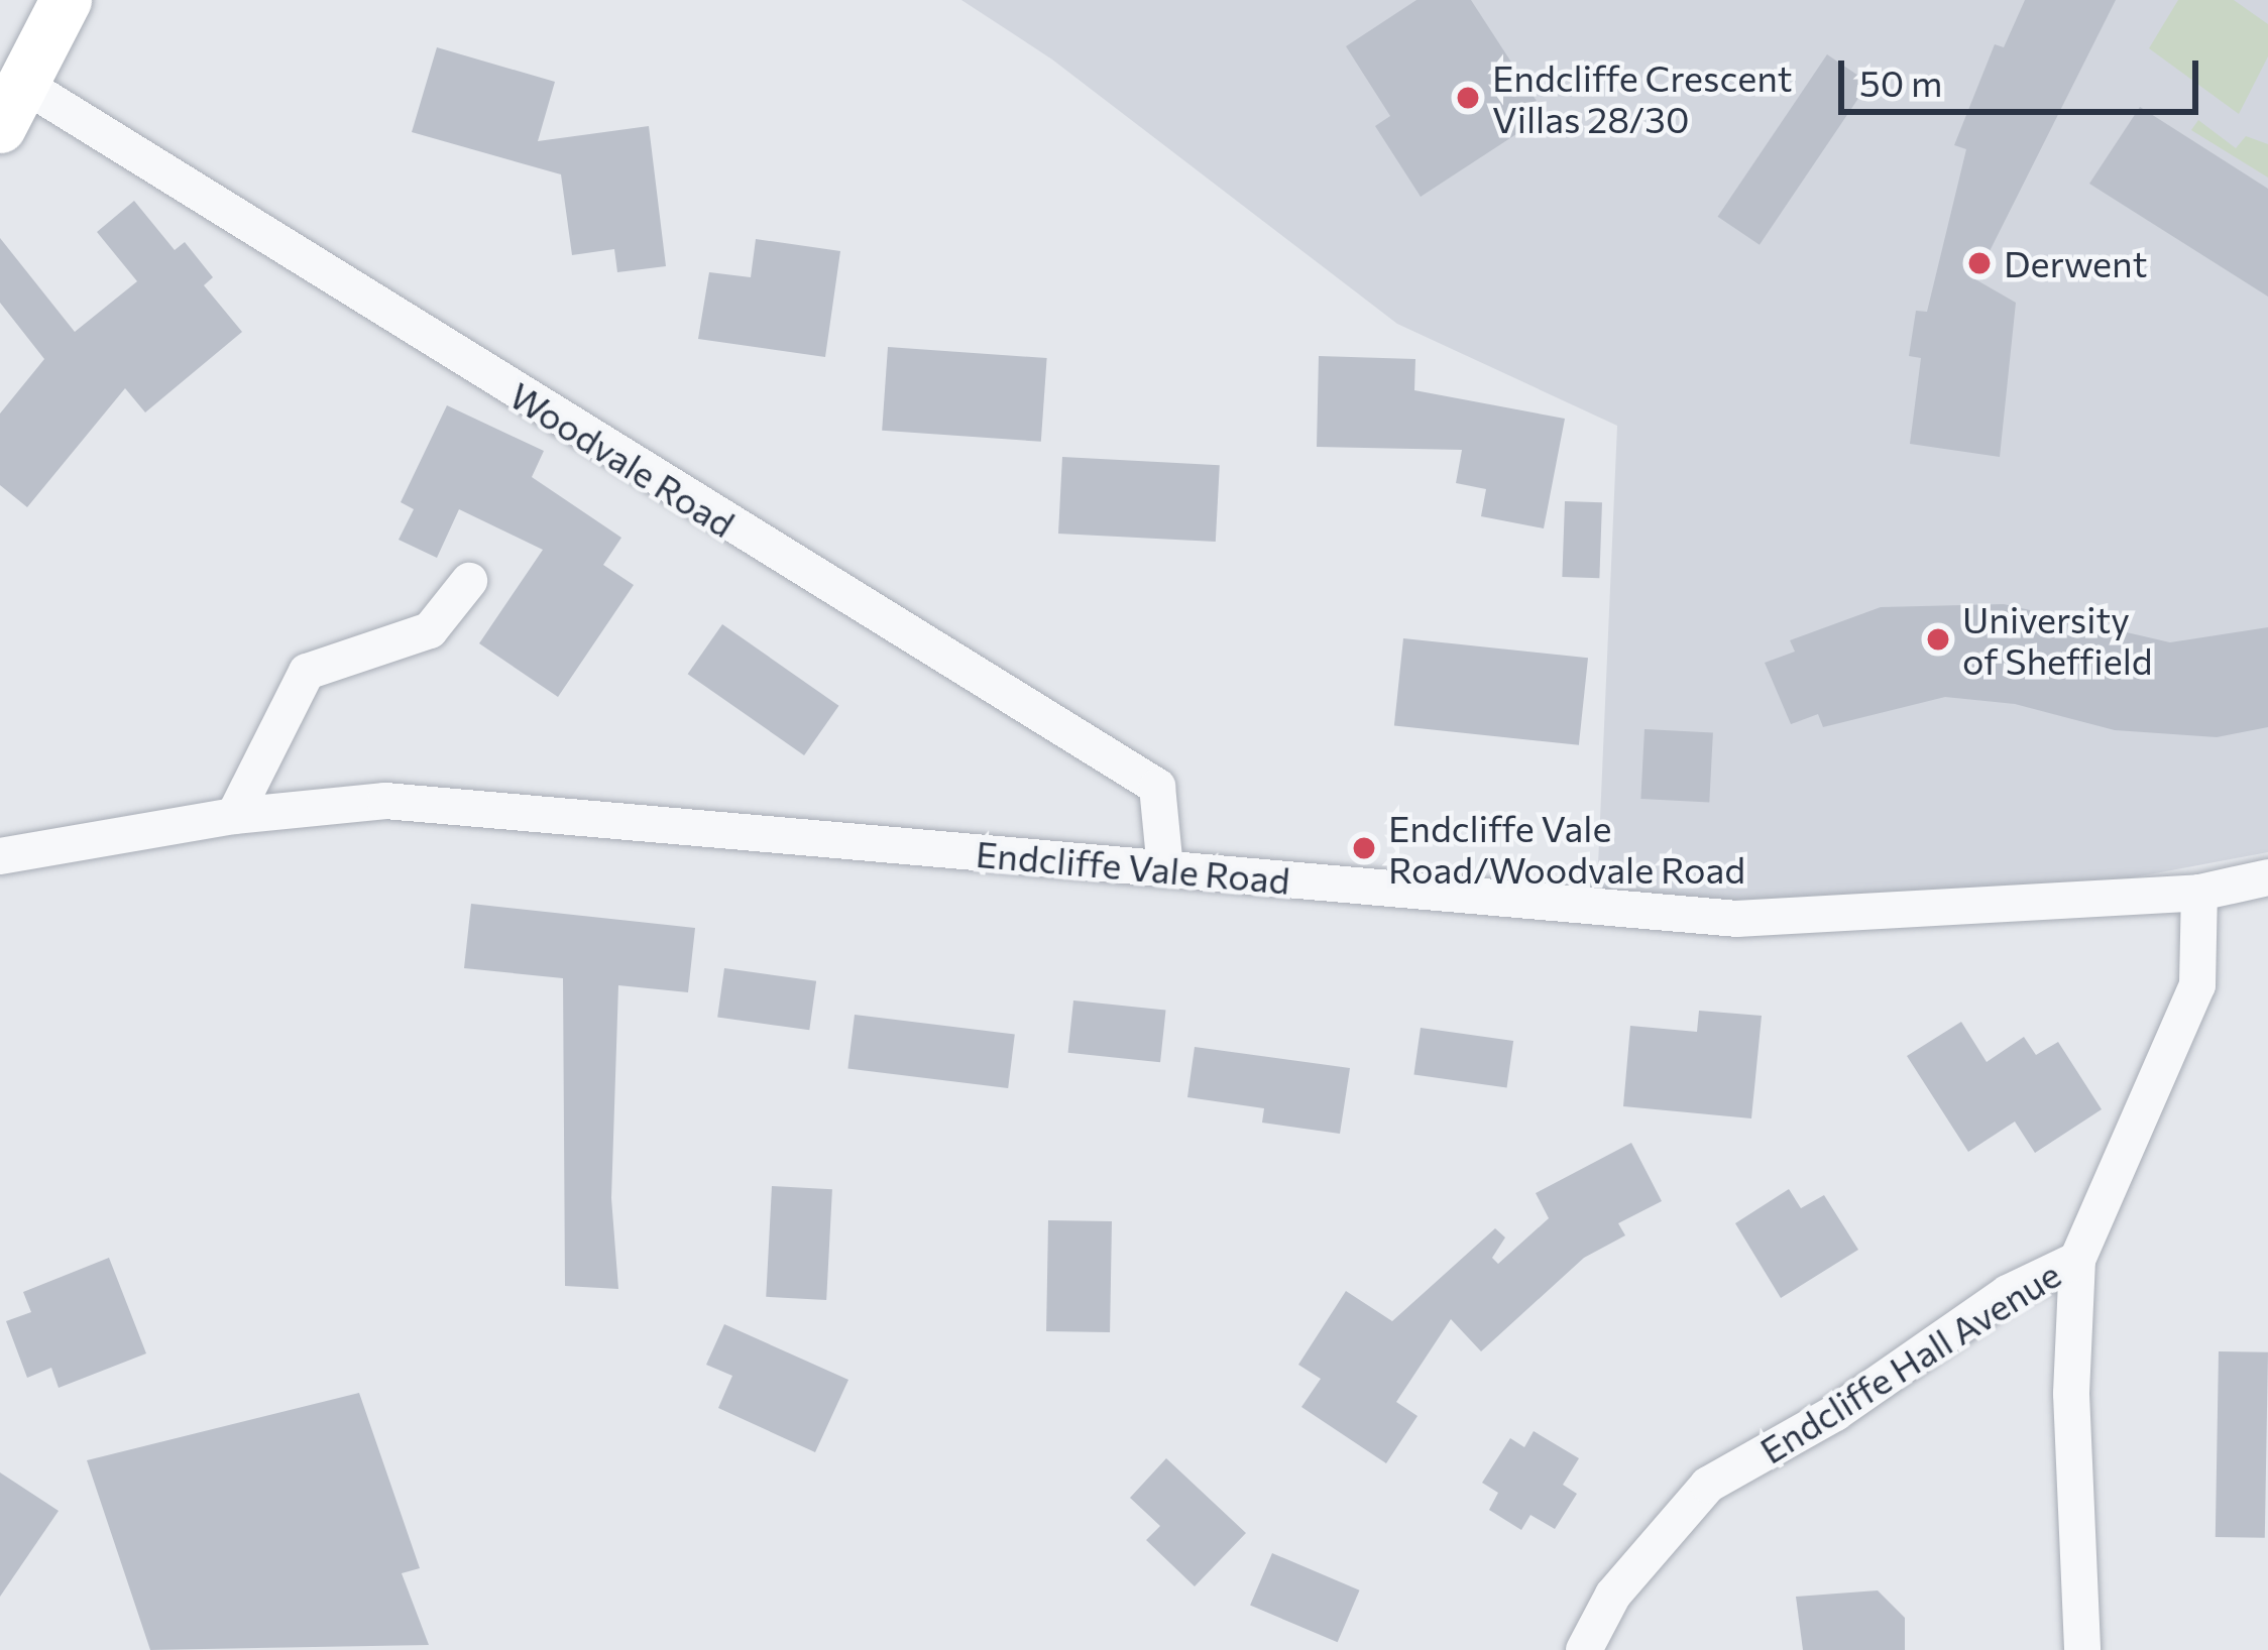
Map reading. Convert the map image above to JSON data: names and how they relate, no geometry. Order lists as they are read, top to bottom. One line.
{"streets":{"street":["Woodvale Road","Endcliffe Vale Road","Endcliffe Hall Avenue"]},"crossings":[["Woodvale Road","Endcliffe Vale Road"],["Endcliffe Vale Road","Endcliffe Hall Avenue"]],"places":["Endcliffe Crescent Villas 28/30","Derwent","University of Sheffield","Endcliffe Vale Road/Woodvale Road"],"scale_bar":"50 m"}
